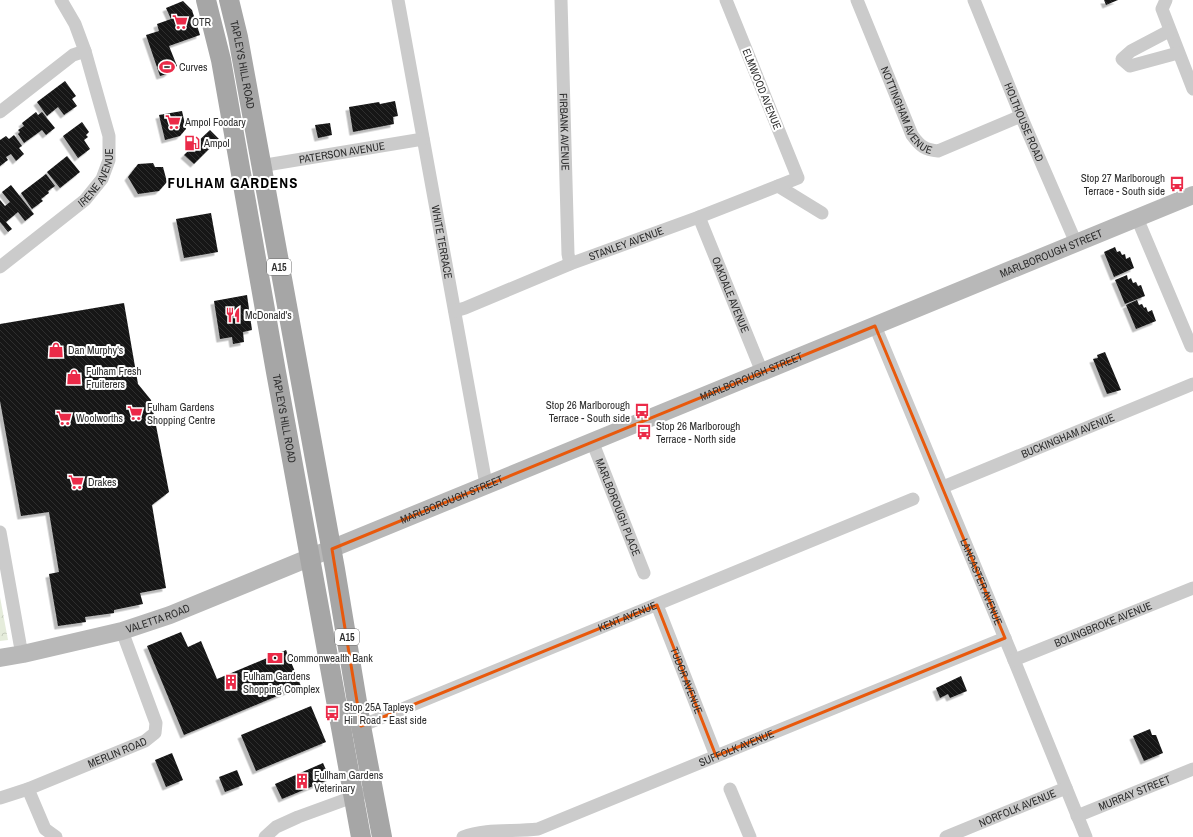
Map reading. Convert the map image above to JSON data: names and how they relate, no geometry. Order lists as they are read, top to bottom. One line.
{"streets":{"main road":["TAPLEYS HILL ROAD","A15"],"street":["ELMWOOD AVENUE","NOTTINGHAM AVENUE","HOLTHOUSE ROAD","FIRBANK AVENUE","PATERSON AVENUE","IRENE AVENUE","WHITE TERRACE","STANLEY AVENUE","MARLBOROUGH STREET","OAKDALE AVENUE","BUCKINGHAM AVENUE","MARLBOROUGH PLACE","LANCASTER AVENUE","KENT AVENUE","VALETTA ROAD","BOLINGBROKE AVENUE","TUDOR AVENUE","SUFFOLK AVENUE","MERLIN ROAD","MURRAY STREET","NORFOLK AVENUE"]},"crossings":[["TAPLEYS HILL ROAD","PATERSON AVENUE"],["TAPLEYS HILL ROAD","MARLBOROUGH STREET"],["TAPLEYS HILL ROAD","KENT AVENUE"],["TAPLEYS HILL ROAD","VALETTA ROAD"],["ELMWOOD AVENUE","STANLEY AVENUE"],["NOTTINGHAM AVENUE","HOLTHOUSE ROAD"],["HOLTHOUSE ROAD","MARLBOROUGH STREET"],["FIRBANK AVENUE","STANLEY AVENUE"],["PATERSON AVENUE","WHITE TERRACE"],["WHITE TERRACE","STANLEY AVENUE"],["WHITE TERRACE","MARLBOROUGH STREET"],["STANLEY AVENUE","OAKDALE AVENUE"],["MARLBOROUGH STREET","OAKDALE AVENUE"],["MARLBOROUGH STREET","MARLBOROUGH PLACE"],["MARLBOROUGH STREET","LANCASTER AVENUE"],["MARLBOROUGH STREET","VALETTA ROAD"],["BUCKINGHAM AVENUE","LANCASTER AVENUE"],["LANCASTER AVENUE","BOLINGBROKE AVENUE"],["LANCASTER AVENUE","SUFFOLK AVENUE"],["LANCASTER AVENUE","MURRAY STREET"],["LANCASTER AVENUE","NORFOLK AVENUE"],["KENT AVENUE","TUDOR AVENUE"],["VALETTA ROAD","MERLIN ROAD"],["TUDOR AVENUE","SUFFOLK AVENUE"]],"districts":["FULHAM GARDENS"],"places":{"supermarket":["OTR","Ampol Foodary","Fulham Gardens Shopping Centre","Woolworths","Drakes"],"sports":["Curves"],"fuel station":["Ampol"],"bus stop":["Stop 27 Marlborough Terrace - South side","Stop 26 Marlborough Terrace - South side","Stop 26 Marlborough Terrace - North side","Stop 25A Tapleys Hill Road - East side"],"restaurant":["McDonald's"],"shop":["Dan Murphy's","Fulham Fresh Fruiterers"],"bank":["Commonwealth Bank"],"building":["Fulham Gardens Shopping Complex","Fullham Gardens Veterinary"]}}
